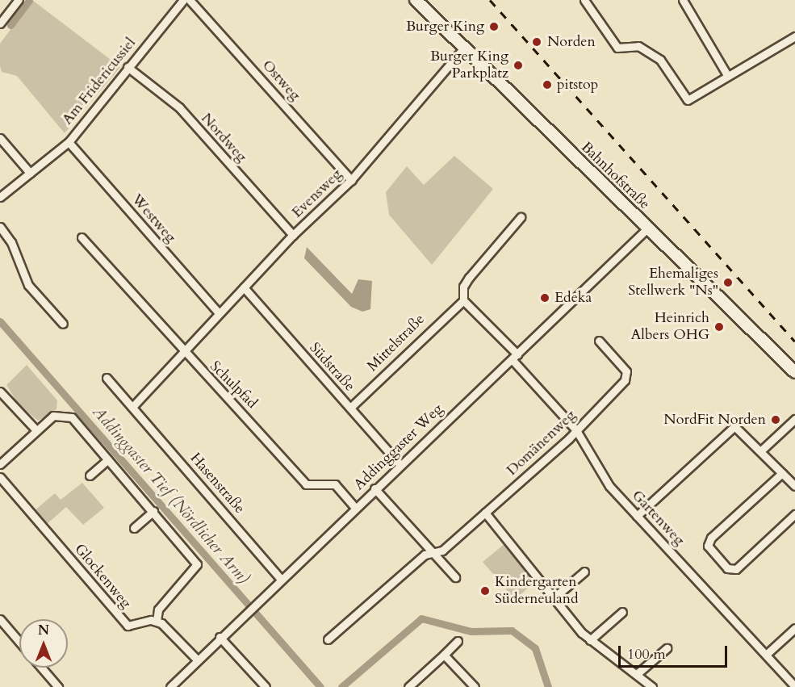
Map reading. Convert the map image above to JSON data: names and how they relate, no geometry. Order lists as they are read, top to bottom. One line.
{"streets":{"main road":["Bahnhofstraße"],"street":["Ostweg","Am Fridericussiel","Nordweg","Evensweg","Westweg","Mittelstraße","Südstraße","Schulpfad","Domänenweg","Addinggaster Weg","Hasenstraße","Gartenweg","Glockenweg"]},"crossings":[["Ostweg","Evensweg"],["Am Fridericussiel","Nordweg"],["Am Fridericussiel","Westweg"],["Nordweg","Evensweg"],["Bahnhofstraße","Evensweg"],["Bahnhofstraße","Addinggaster Weg"],["Evensweg","Westweg"],["Evensweg","Südstraße"],["Evensweg","Schulpfad"],["Mittelstraße","Südstraße"],["Südstraße","Addinggaster Weg"],["Schulpfad","Addinggaster Weg"],["Domänenweg","Gartenweg"],["Addinggaster Weg","Hasenstraße"],["Addinggaster Weg","Gartenweg"]],"water":["Addinggaster Tief (Nördlicher Arm)"],"places":["Burger King","Norden","Burger King Parkplatz","pitstop","Ehemaliges Stellwerk \"Ns\"","Edeka","Heinrich Albers OHG","NordFit Norden","Kindergarten Süderneuland"],"scale_bar":"100 m","north":"top"}
